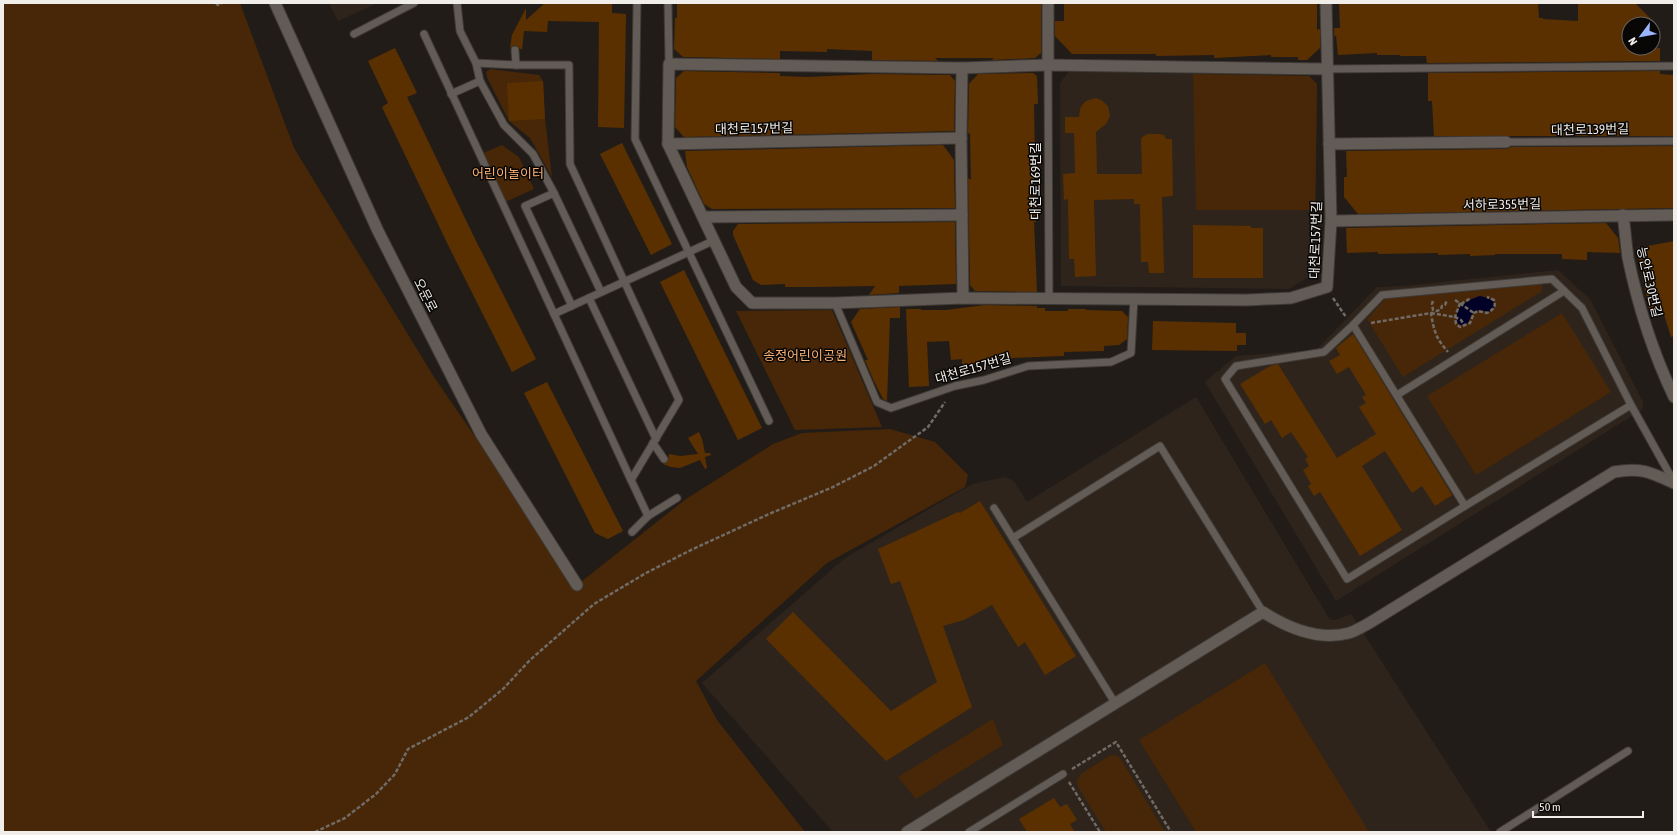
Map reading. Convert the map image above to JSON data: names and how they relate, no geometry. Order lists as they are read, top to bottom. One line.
{"streets":{"street":["대천로157번길","대천로169번길","서하로355번길","능안로30번길","오문로"],"lane":["대천로139번길"]},"crossings":[["대천로157번길","대천로169번길"],["대천로157번길","서하로355번길"],["서하로355번길","능안로30번길"]],"parks":["어린이놀이터","송정어린이공원"],"scale_bar":"50 m","north":"bottom left"}
